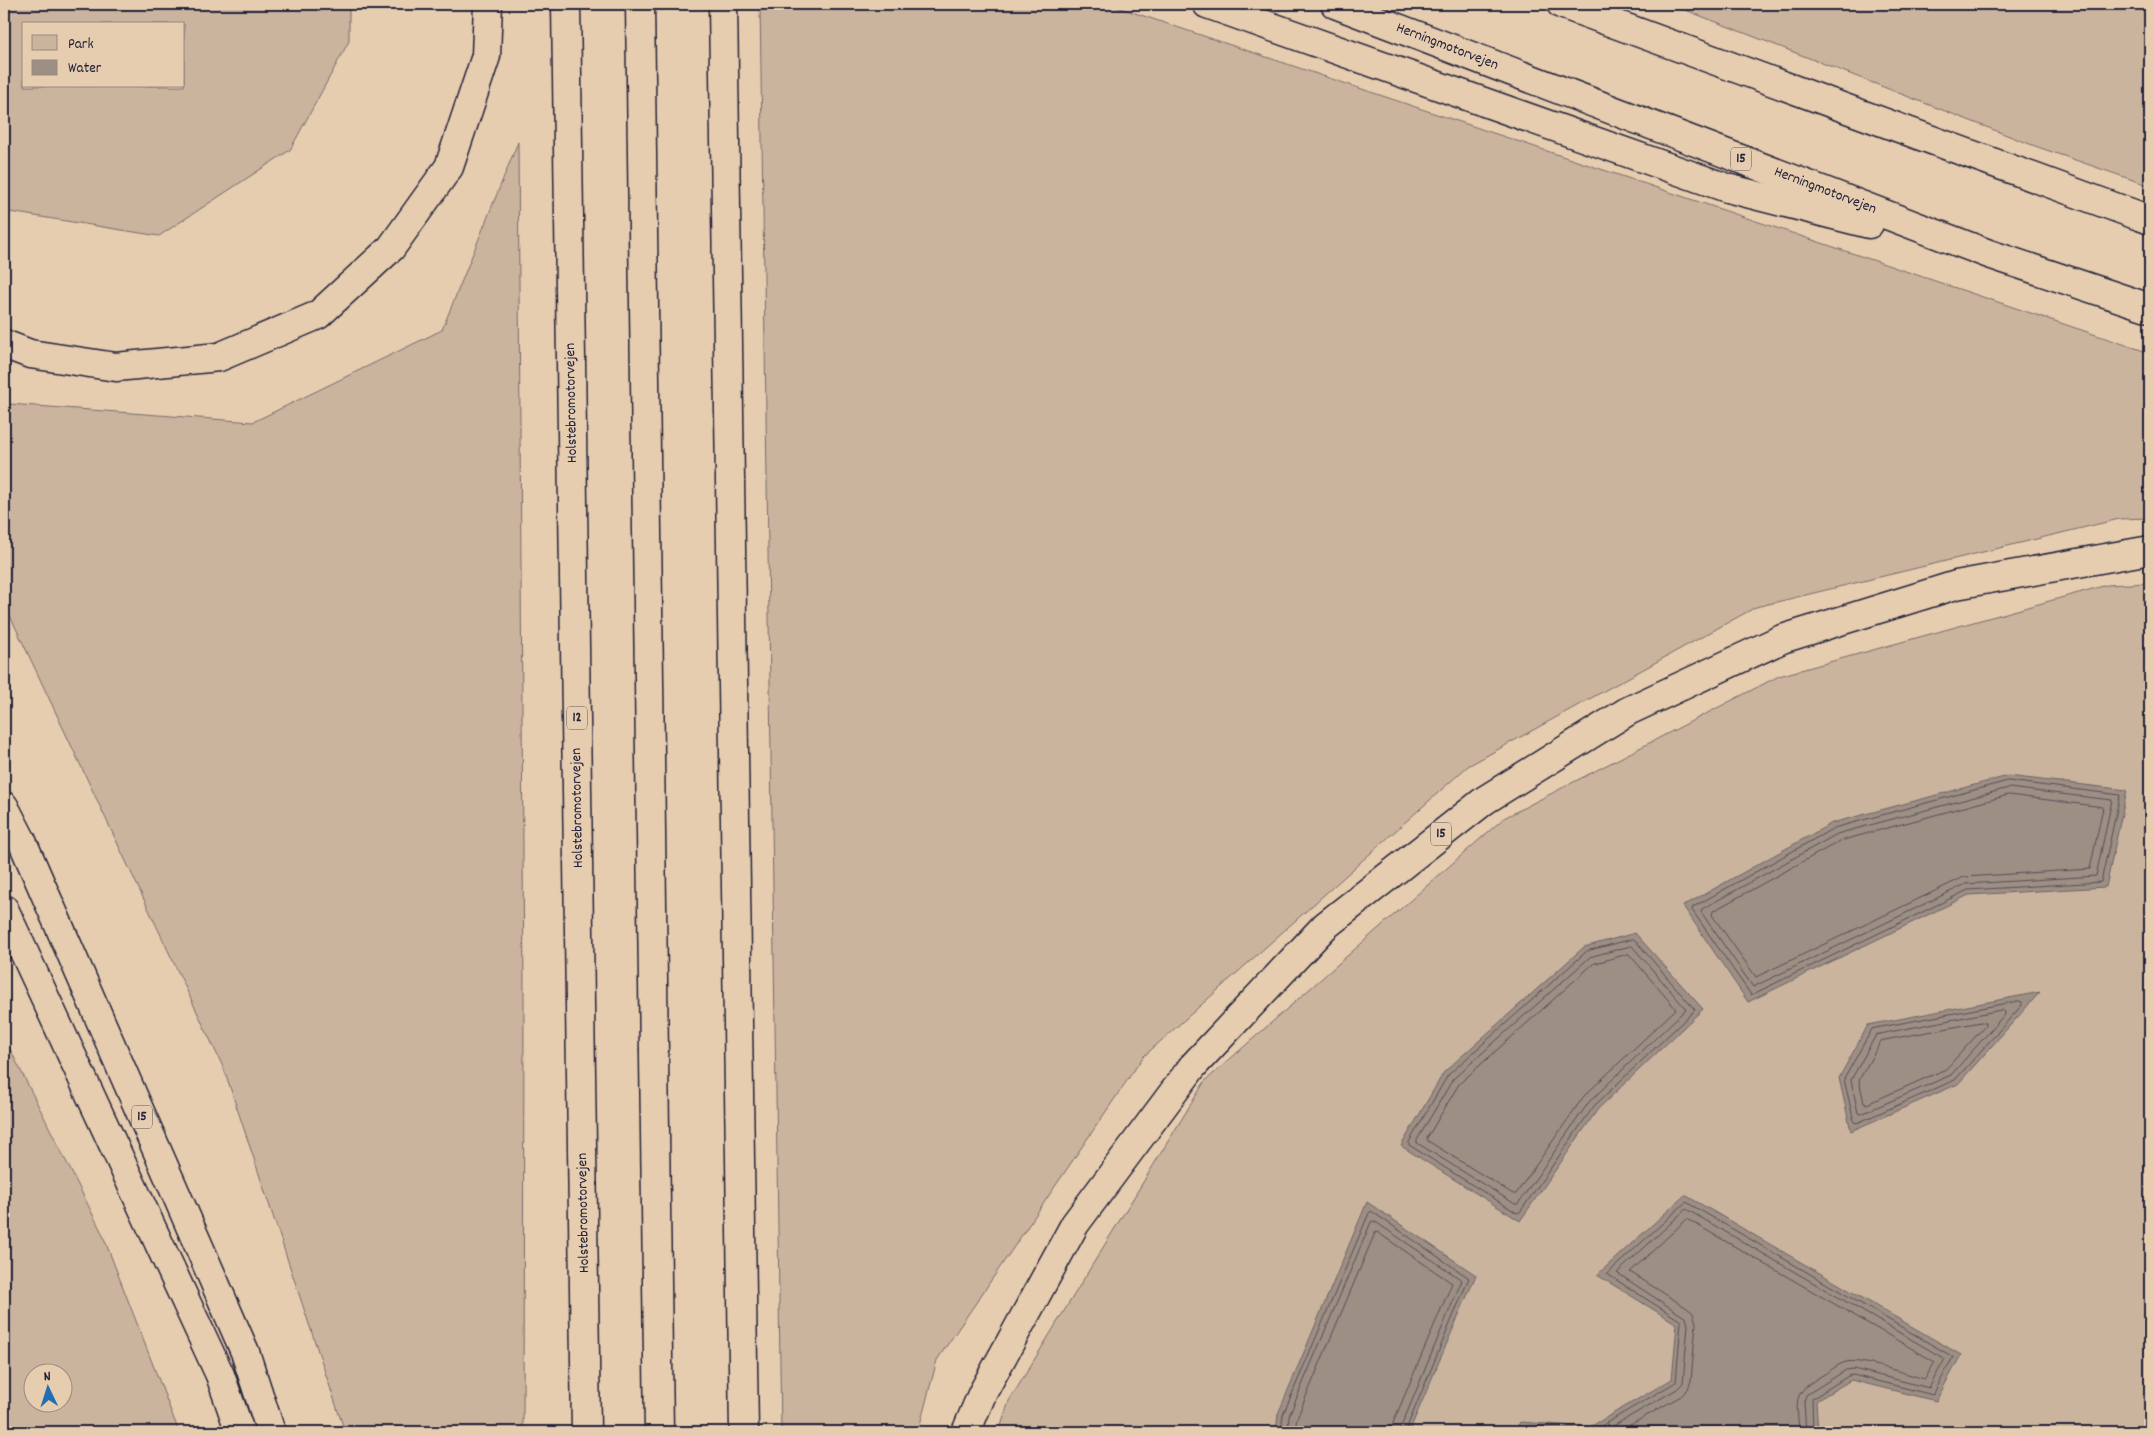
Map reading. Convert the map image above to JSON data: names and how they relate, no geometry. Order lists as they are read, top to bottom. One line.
{"streets":{"highway":["Herningmotorvejen","15","Holstebromotorvejen","12"]},"legend":["Park","Water"],"north":"top"}
